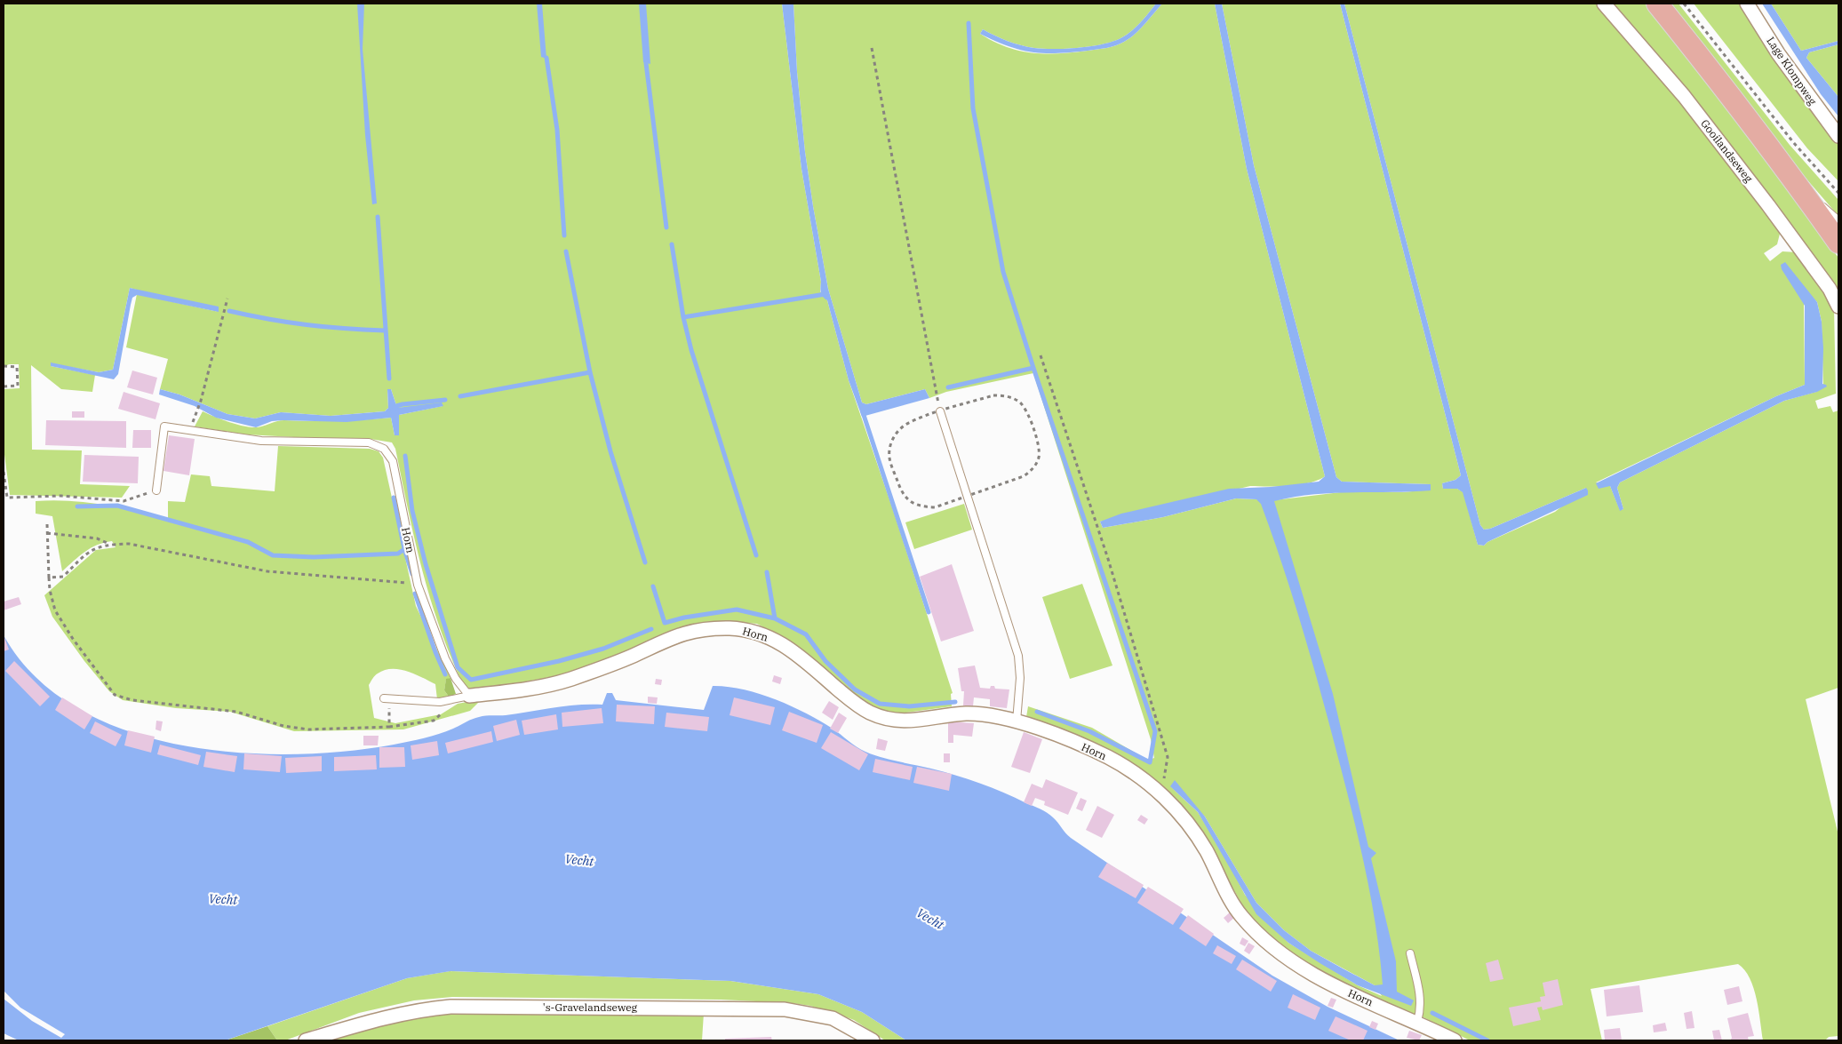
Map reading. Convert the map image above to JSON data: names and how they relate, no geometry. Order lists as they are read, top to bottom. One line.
{"streets":{"street":["Lage Klompweg","Gooilandseweg","Horn","'s-Gravelandseweg"]},"water":["Vecht"]}
